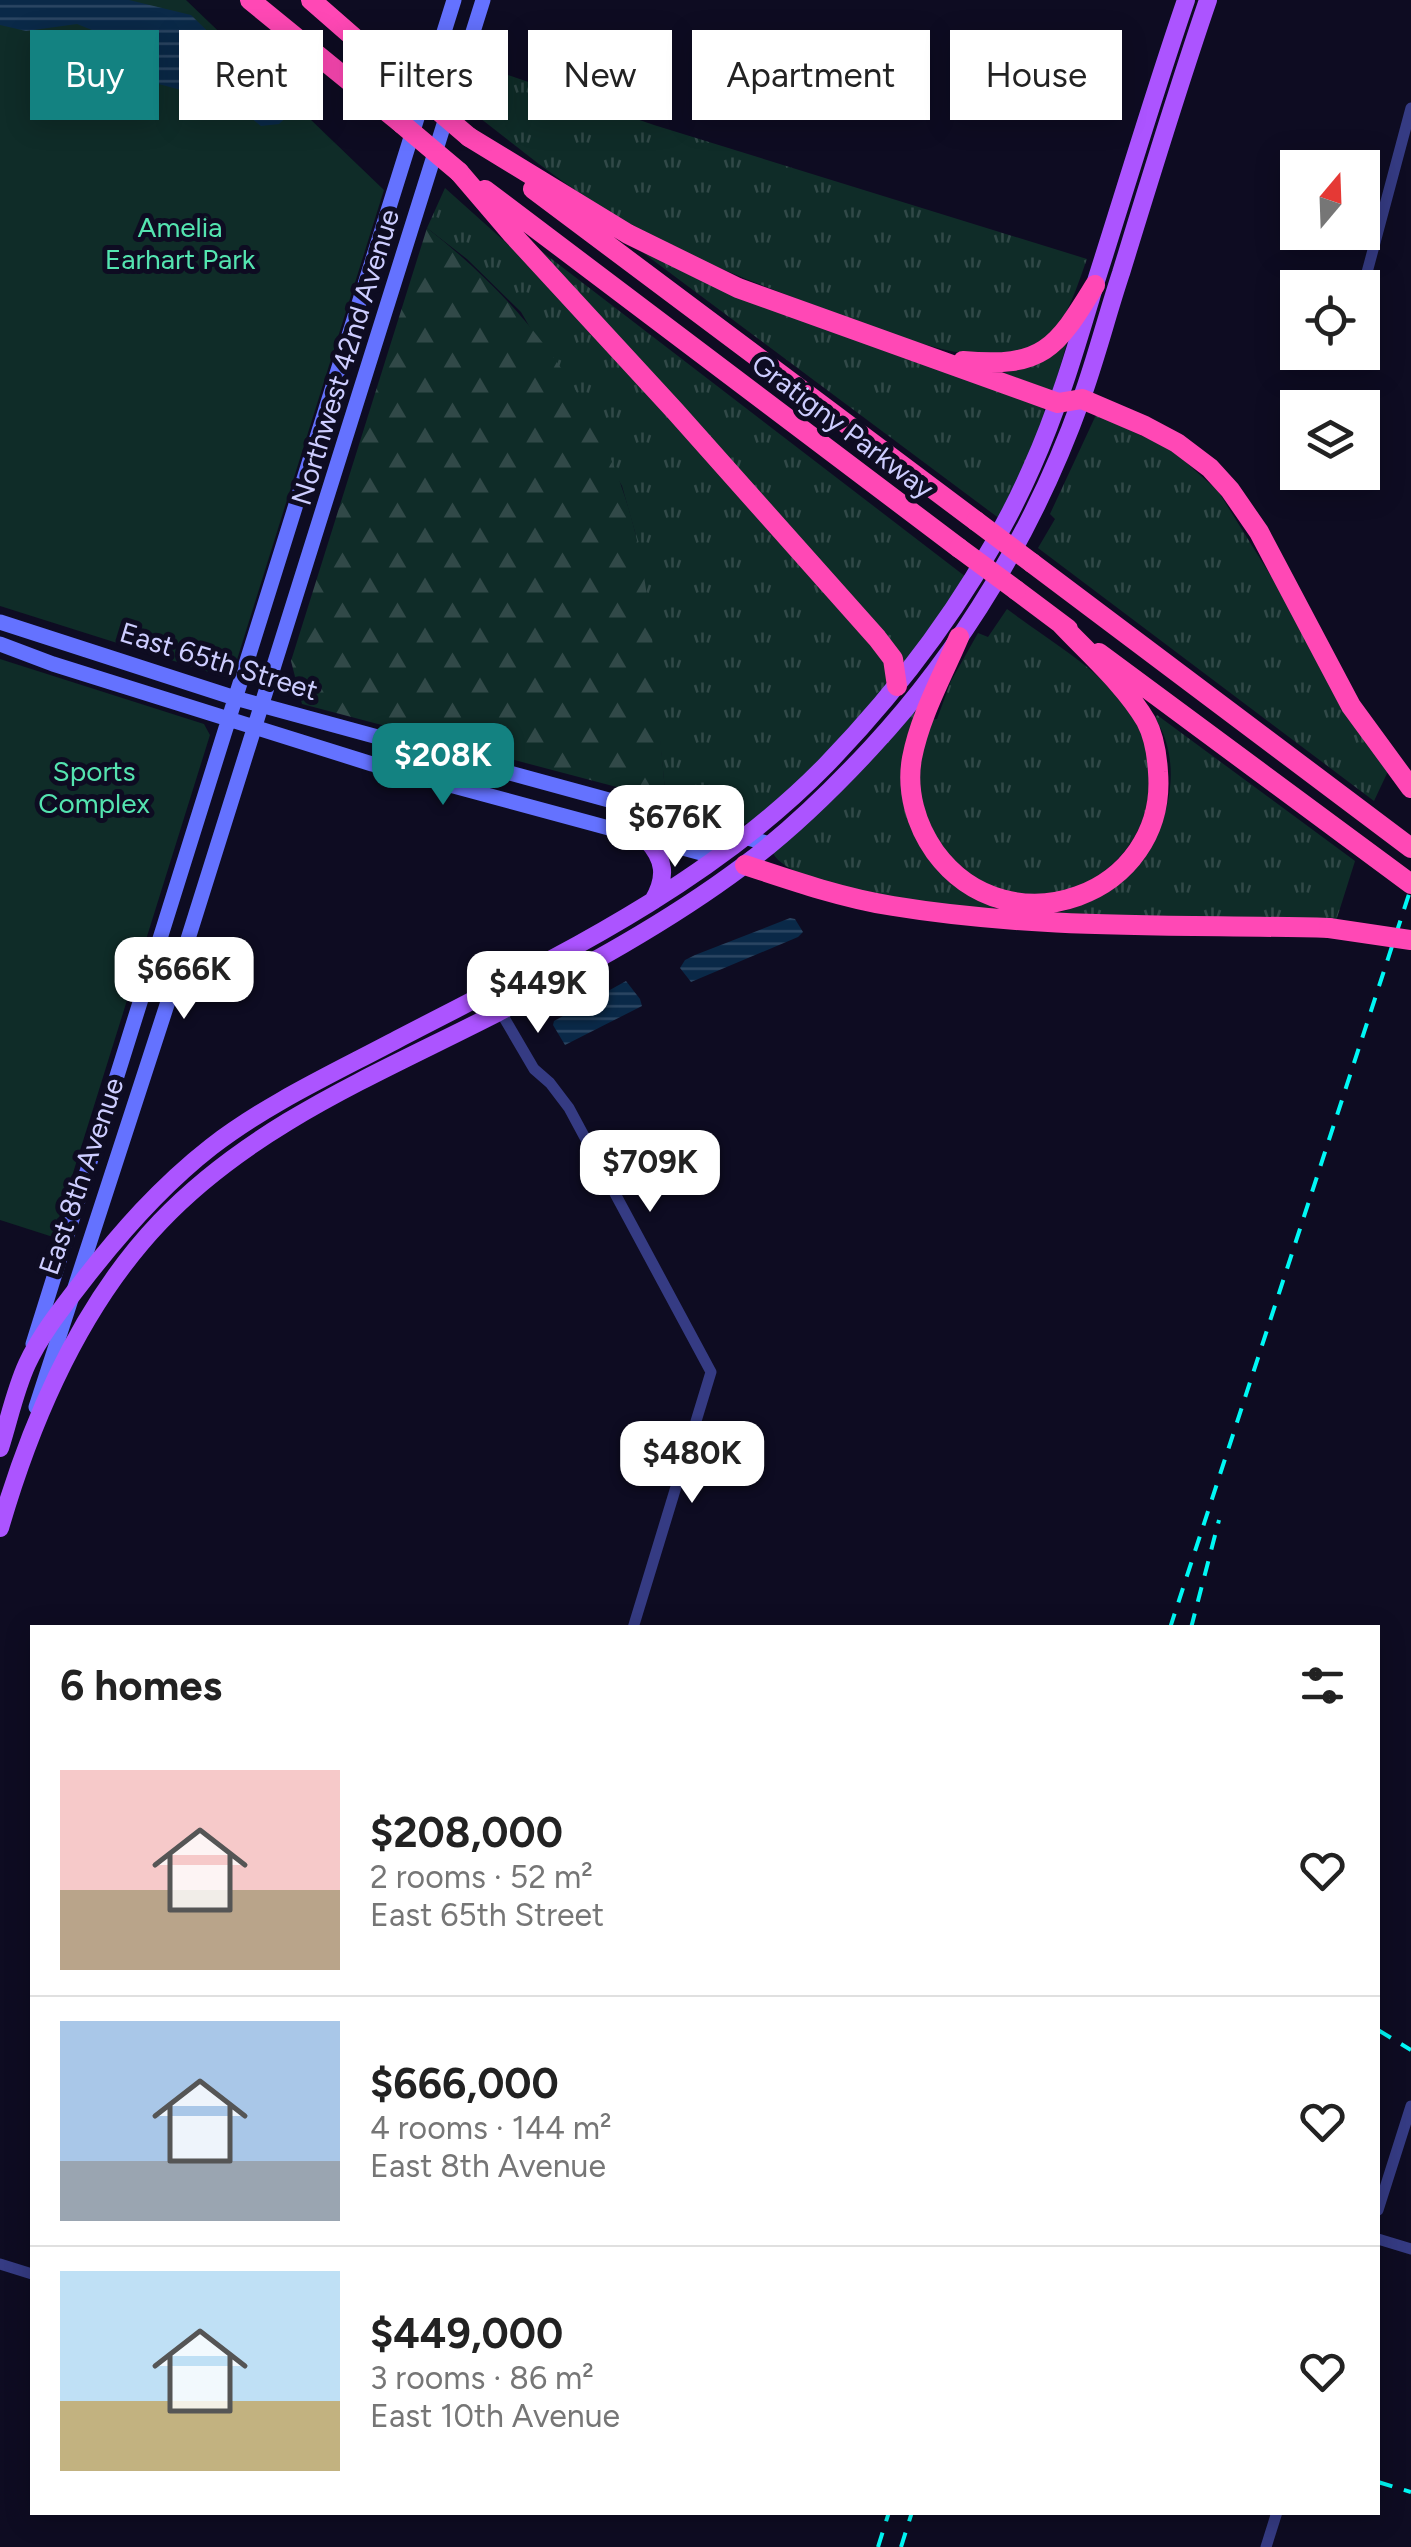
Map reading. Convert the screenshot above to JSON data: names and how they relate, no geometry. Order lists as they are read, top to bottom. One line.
{"streets":{"highway":["Gratigny Parkway"],"main road":["Northwest 42nd Avenue","East 65th Street","East 8th Avenue"]},"crossings":[["Northwest 42nd Avenue","East 65th Street"],["Northwest 42nd Avenue","East 8th Avenue"],["East 65th Street","East 8th Avenue"]],"parks":["Amelia Earhart Park","Sports Complex"],"north":"top","page":{"chip":["Buy","Rent","Filters","New","Apartment","House"],"price":["$208K","$676K","$666K","$449K","$709K","$480K"],"heading":"6 homes","list":[{"name":"$208,000","note":"2 rooms · 52 m² · East 65th Street"},{"name":"$666,000","note":"4 rooms · 144 m² · East 8th Avenue"},{"name":"$449,000","note":"3 rooms · 86 m² · East 10th Avenue"}]}}
